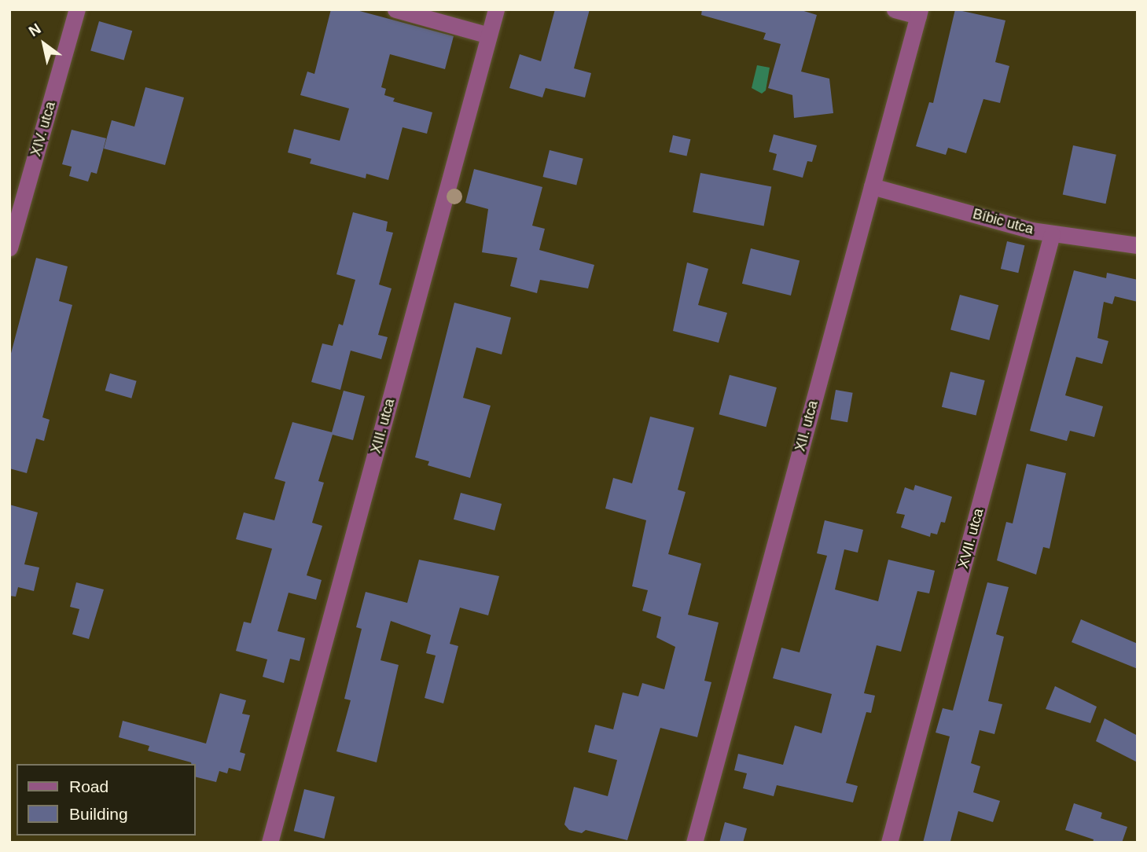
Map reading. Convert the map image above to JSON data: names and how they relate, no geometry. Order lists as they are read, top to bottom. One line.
{"streets":{"street":["XIV. utca","Bíbic utca","XIII. utca","XII. utca","XVII. utca"]},"crossings":[["Bíbic utca","XII. utca"],["Bíbic utca","XVII. utca"]],"legend":["Road","Building"],"north":"top left"}
